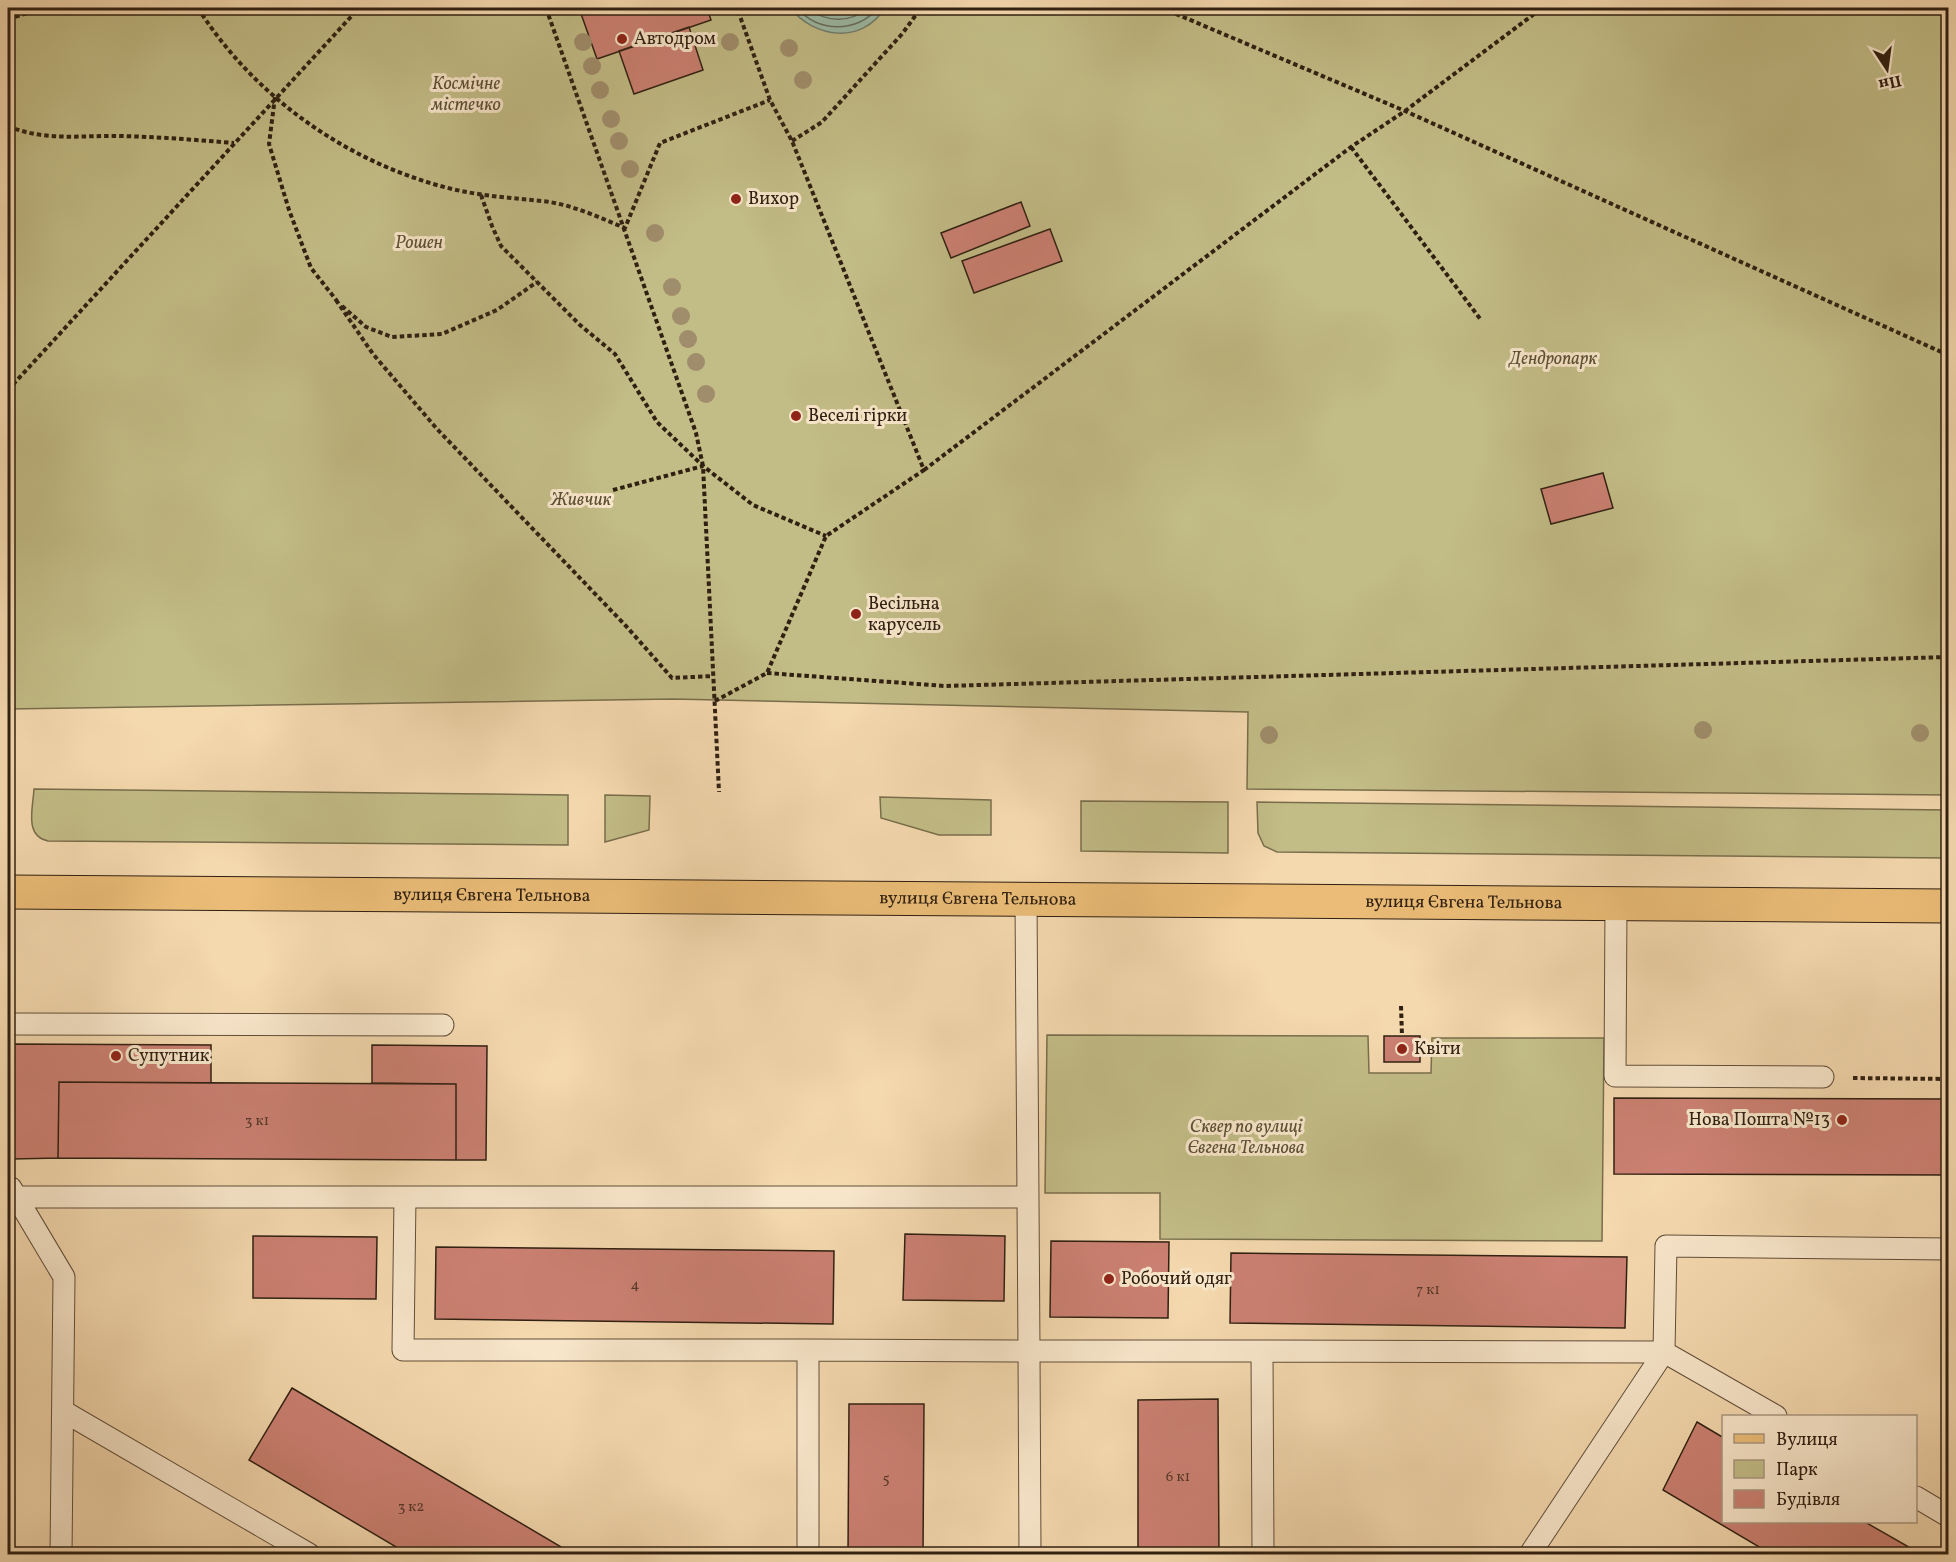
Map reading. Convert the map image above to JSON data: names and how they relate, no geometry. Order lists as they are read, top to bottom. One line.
{"streets":{"main road":["вулиця Євгена Тельнова"]},"parks":["Космічне містечко","Рошен","Дендропарк","Живчик","Сквер по вулиці Євгена Тельнова"],"places":["Автодром","Вихор","Веселі гірки","Весільна карусель","Квіти","Супутник","Нова Пошта №13","Робочий одяг"],"house_numbers":["3 к1","4","7 к1","6 к1","5","3 к2"],"legend":["Вулиця","Парк","Будівля"],"north":"bottom"}
